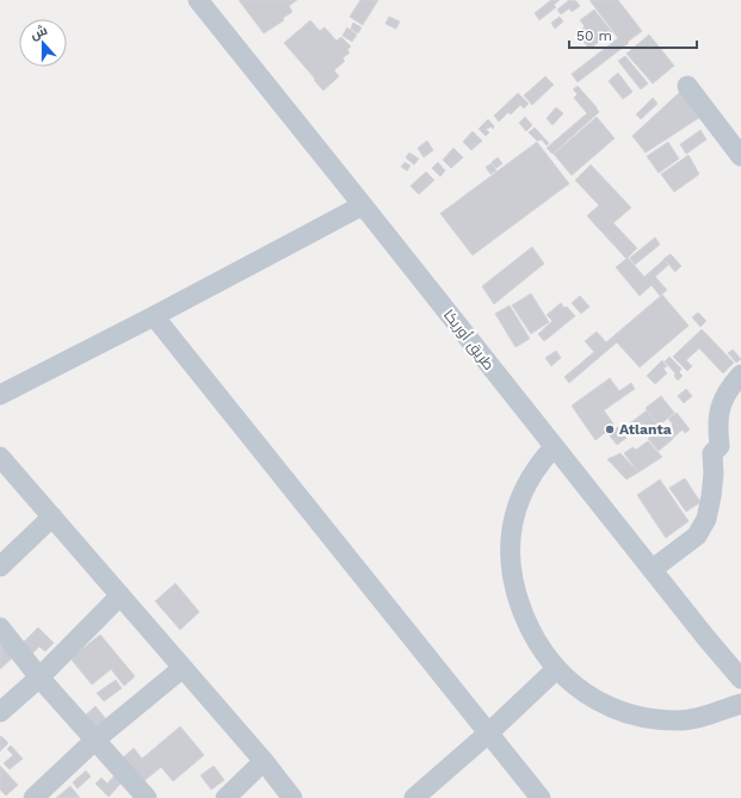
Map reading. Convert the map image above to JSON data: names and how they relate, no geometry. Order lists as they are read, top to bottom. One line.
{"streets":{"street":["طريق أوريكا"]},"places":["Atlanta"],"scale_bar":"50 m","north":"top"}
